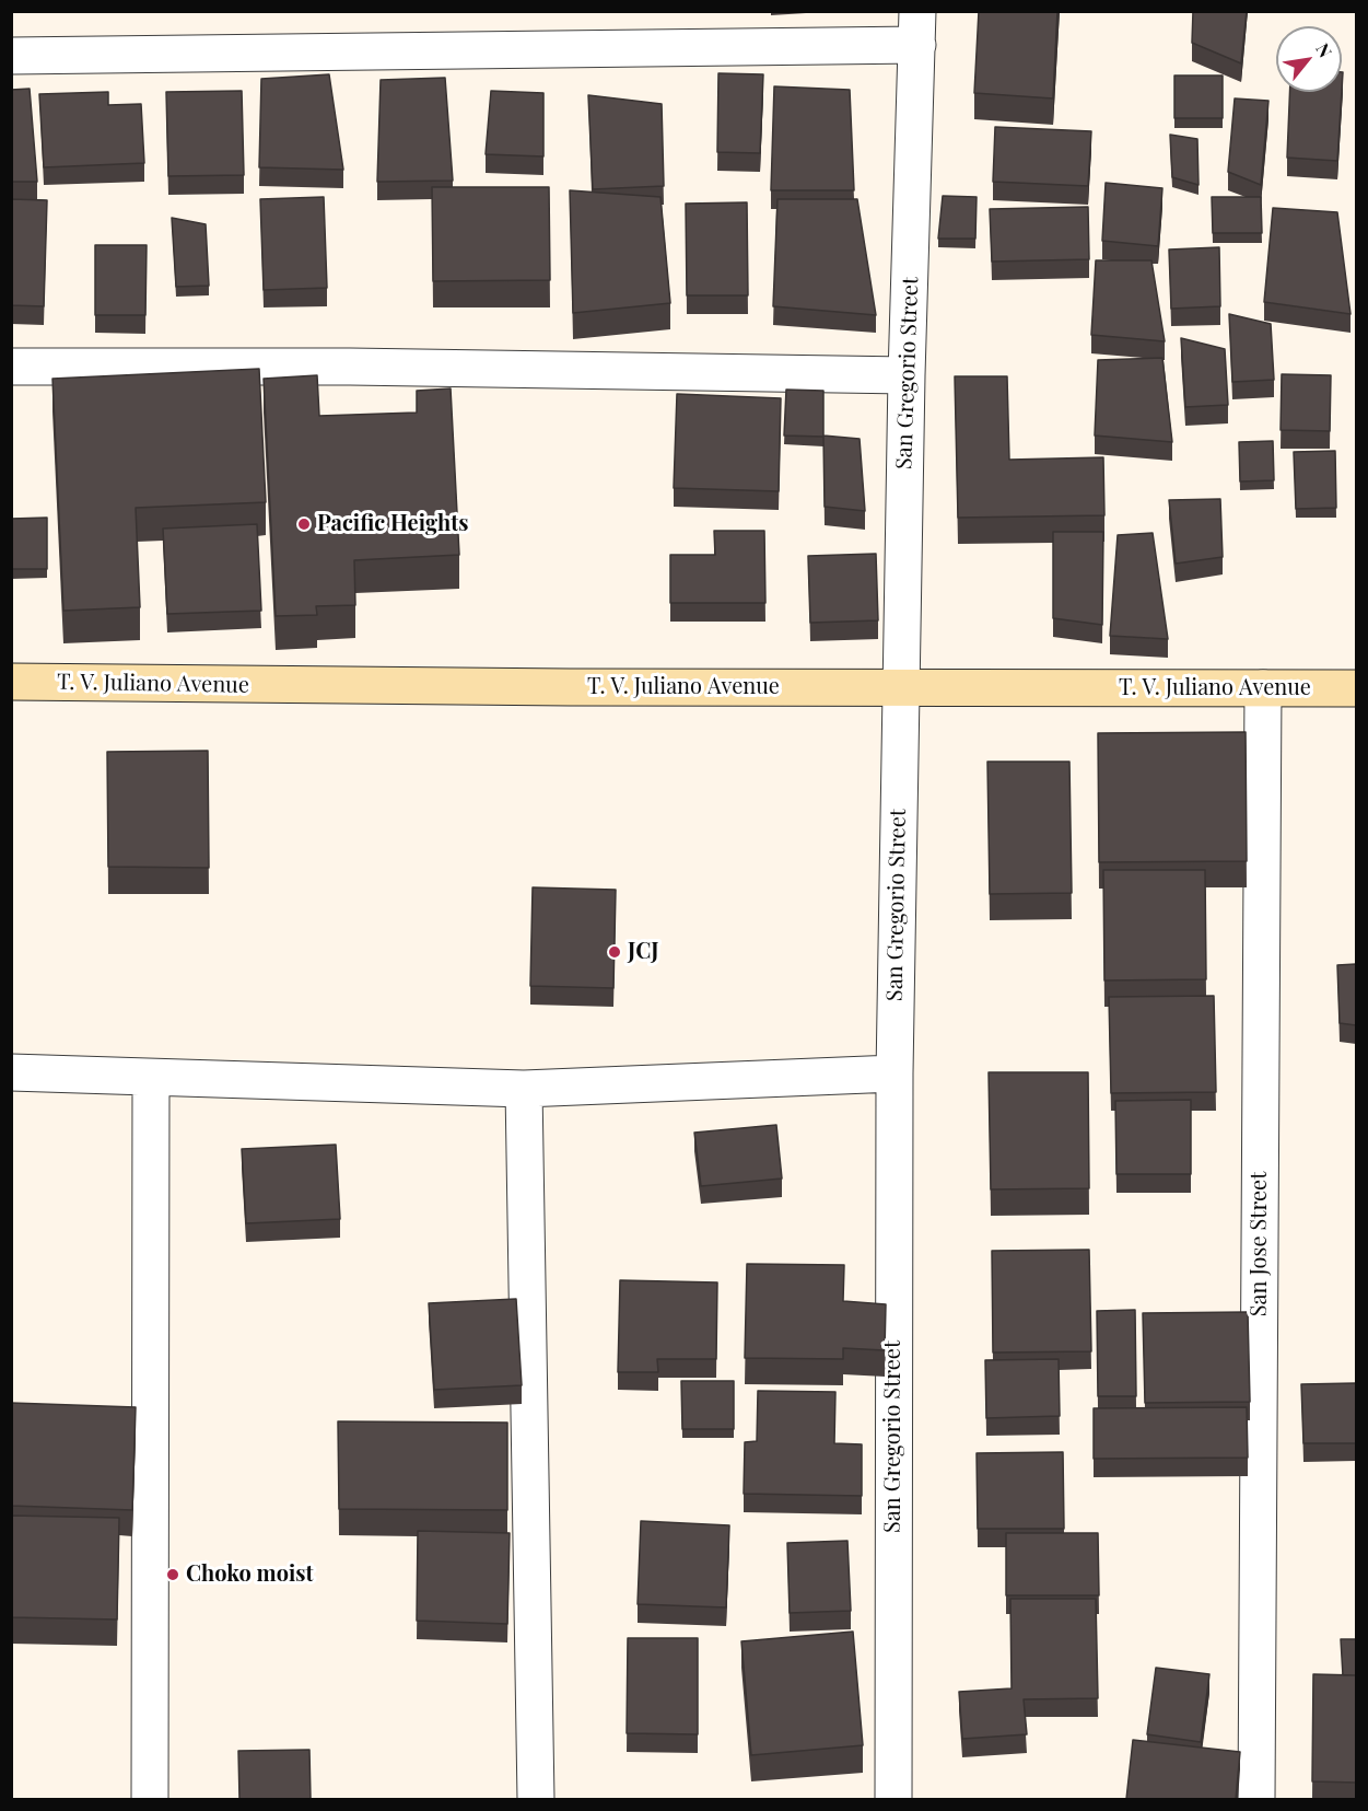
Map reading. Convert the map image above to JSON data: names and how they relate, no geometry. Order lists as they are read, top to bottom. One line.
{"streets":{"main road":["T. V. Juliano Avenue"],"street":["San Gregorio Street","San Jose Street"]},"crossings":[["San Gregorio Street","T. V. Juliano Avenue"],["T. V. Juliano Avenue","San Jose Street"]],"places":["Pacific Heights","JCJ","Choko moist"],"north":"top right"}
